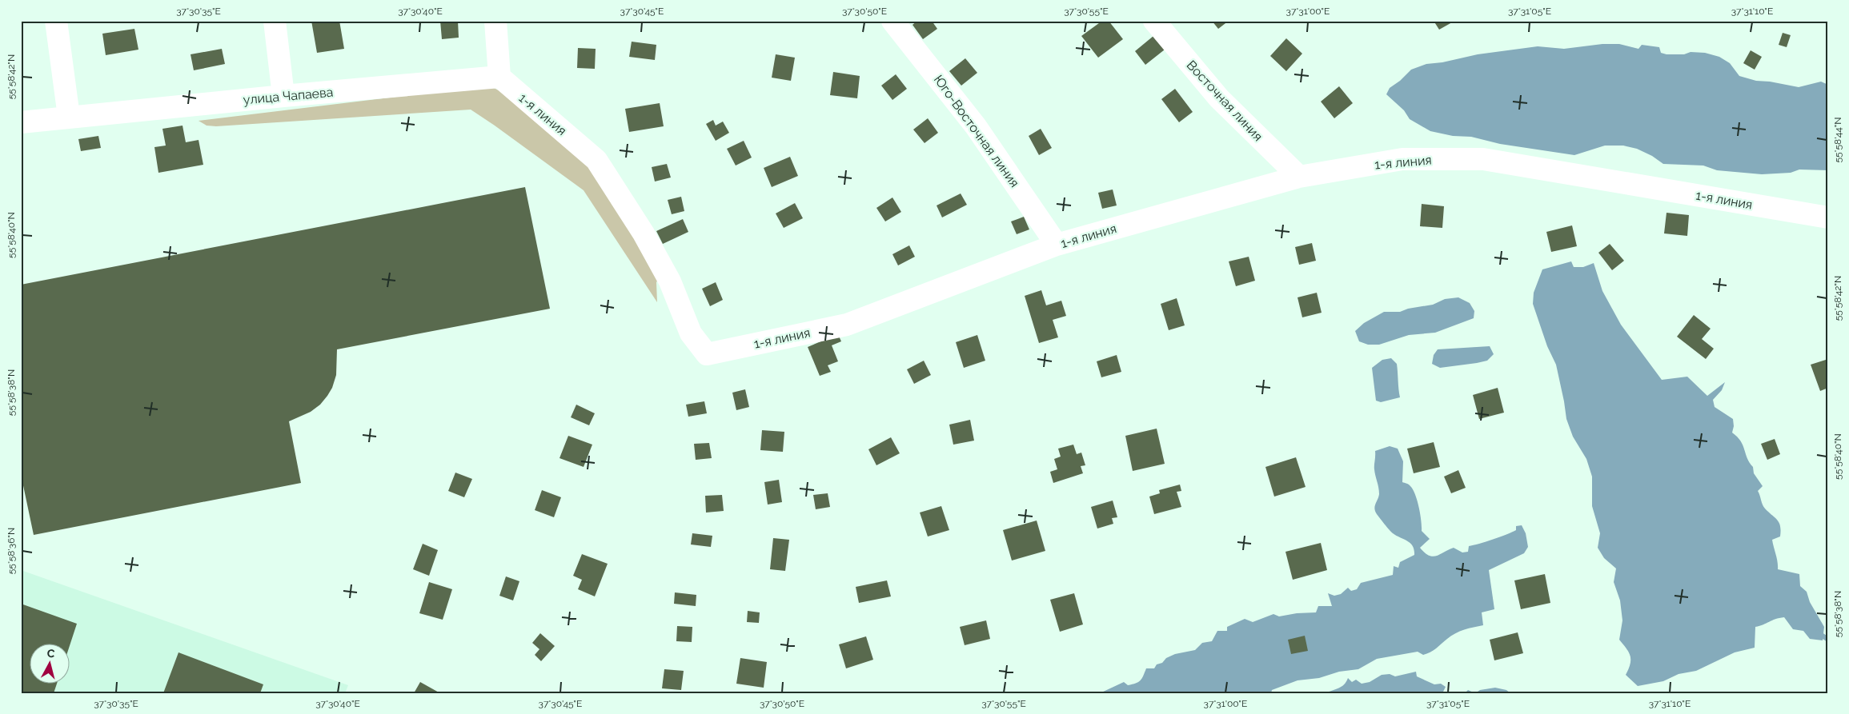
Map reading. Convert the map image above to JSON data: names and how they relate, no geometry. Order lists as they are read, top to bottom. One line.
{"streets":{"street":["улица Чапаева","Восточная линия","1-я линия","Юго-Восточная линия"]},"crossings":[["улица Чапаева","1-я линия"],["Восточная линия","1-я линия"],["1-я линия","Юго-Восточная линия"]],"north":"top","coordinates":["37°30'35\"E","37°30'40\"E","37°30'45\"E","37°30'50\"E","37°30'55\"E","37°31'00\"E","37°31'05\"E","37°31'10\"E","55°58'42\"N","55°58'44\"N","55°58'40\"N","55°58'38\"N","55°58'36\"N"]}
